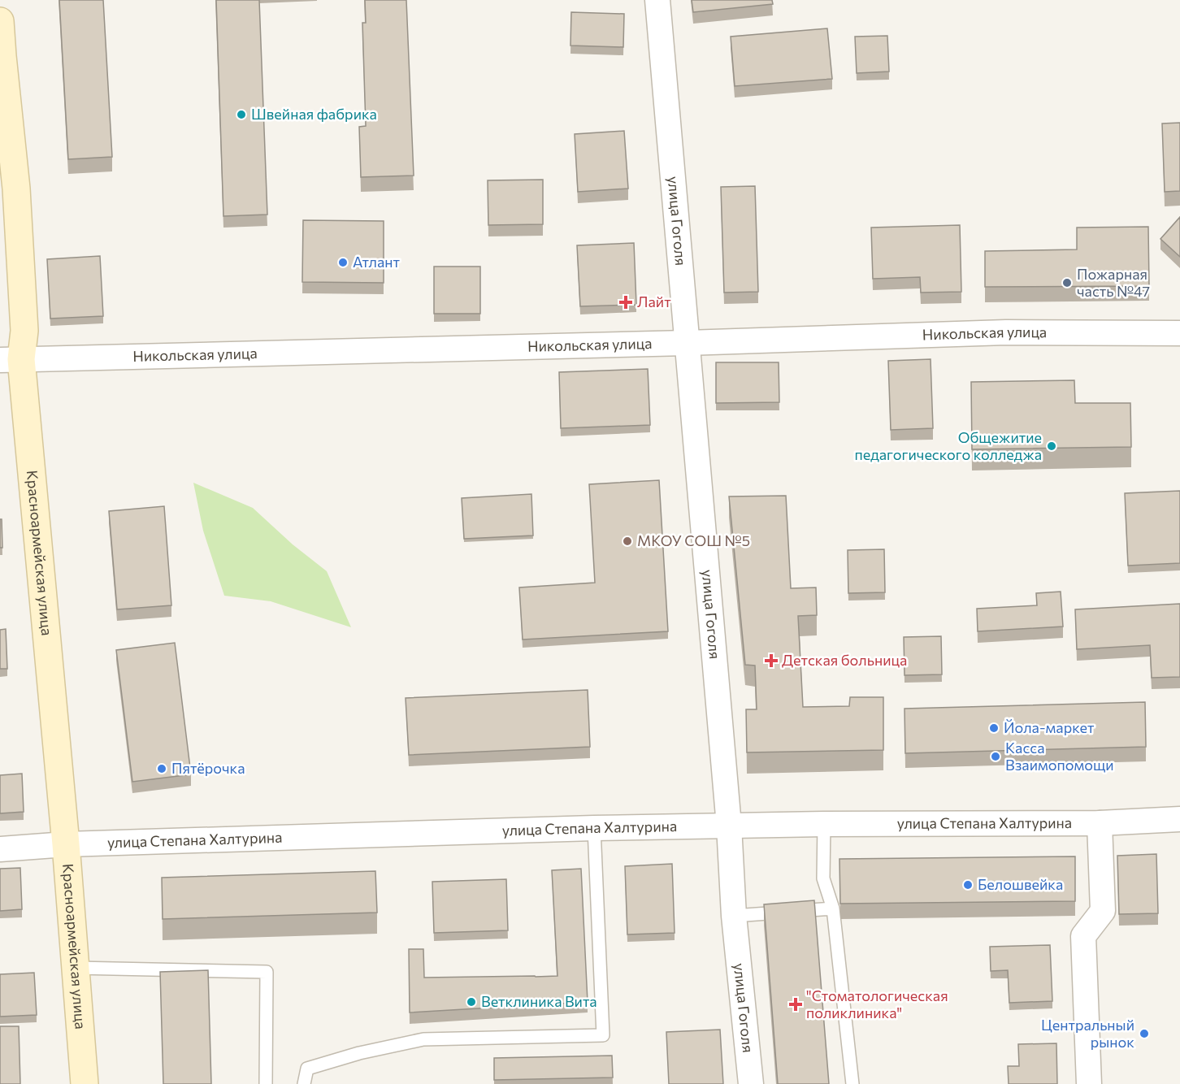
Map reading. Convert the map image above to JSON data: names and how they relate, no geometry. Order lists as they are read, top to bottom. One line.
{"streets":{"main road":["Красноармейская улица"],"street":["улица Гоголя","Никольская улица","улица Степана Халтурина"]},"crossings":[["улица Гоголя","Никольская улица"],["улица Гоголя","улица Степана Халтурина"],["Никольская улица","Красноармейская улица"],["Красноармейская улица","улица Степана Халтурина"]],"places":{"other":["Швейная фабрика","Атлант","Пожарная часть №47","Общежитие педагогического колледжа","МКОУ СОШ №5","Йола-маркет","Касса Взаимопомощи","Пятёрочка","Белошвейка","Ветклиника Вита","Центральный рынок"],"health":["Лайт","Детская больница","\"Стоматологическая поликлиника\""]}}
